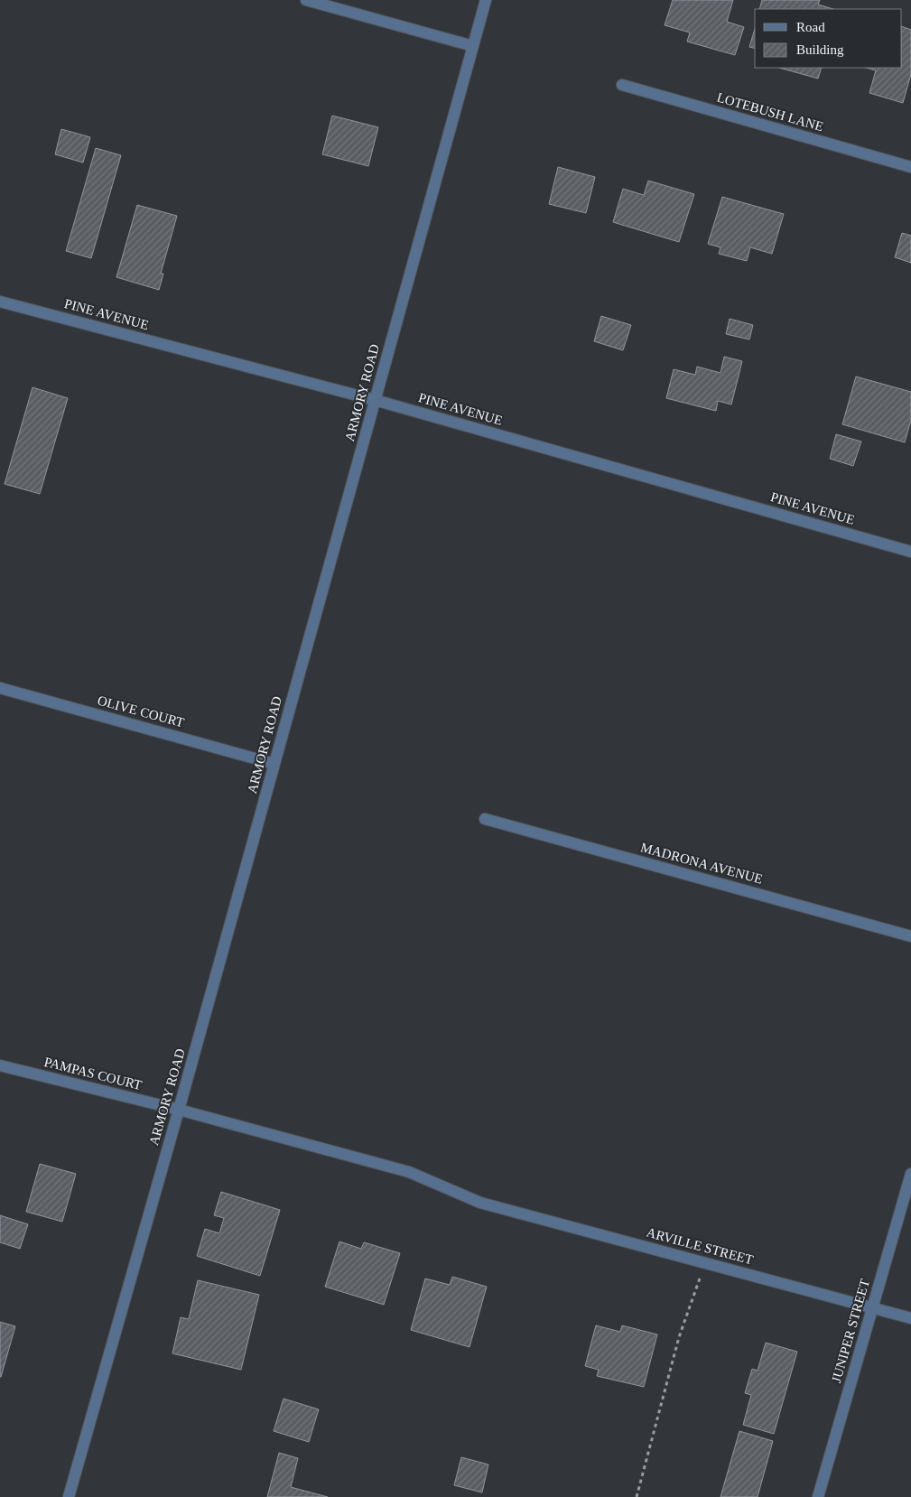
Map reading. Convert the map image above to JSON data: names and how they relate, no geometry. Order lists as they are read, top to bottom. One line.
{"streets":{"street":["LOTEBUSH LANE","PINE AVENUE","ARMORY ROAD","OLIVE COURT","MADRONA AVENUE","PAMPAS COURT","ARVILLE STREET","JUNIPER STREET"]},"crossings":[["PINE AVENUE","ARMORY ROAD"],["ARMORY ROAD","OLIVE COURT"],["ARMORY ROAD","PAMPAS COURT"],["PAMPAS COURT","ARVILLE STREET"],["ARVILLE STREET","JUNIPER STREET"]],"legend":["Road","Building"]}
